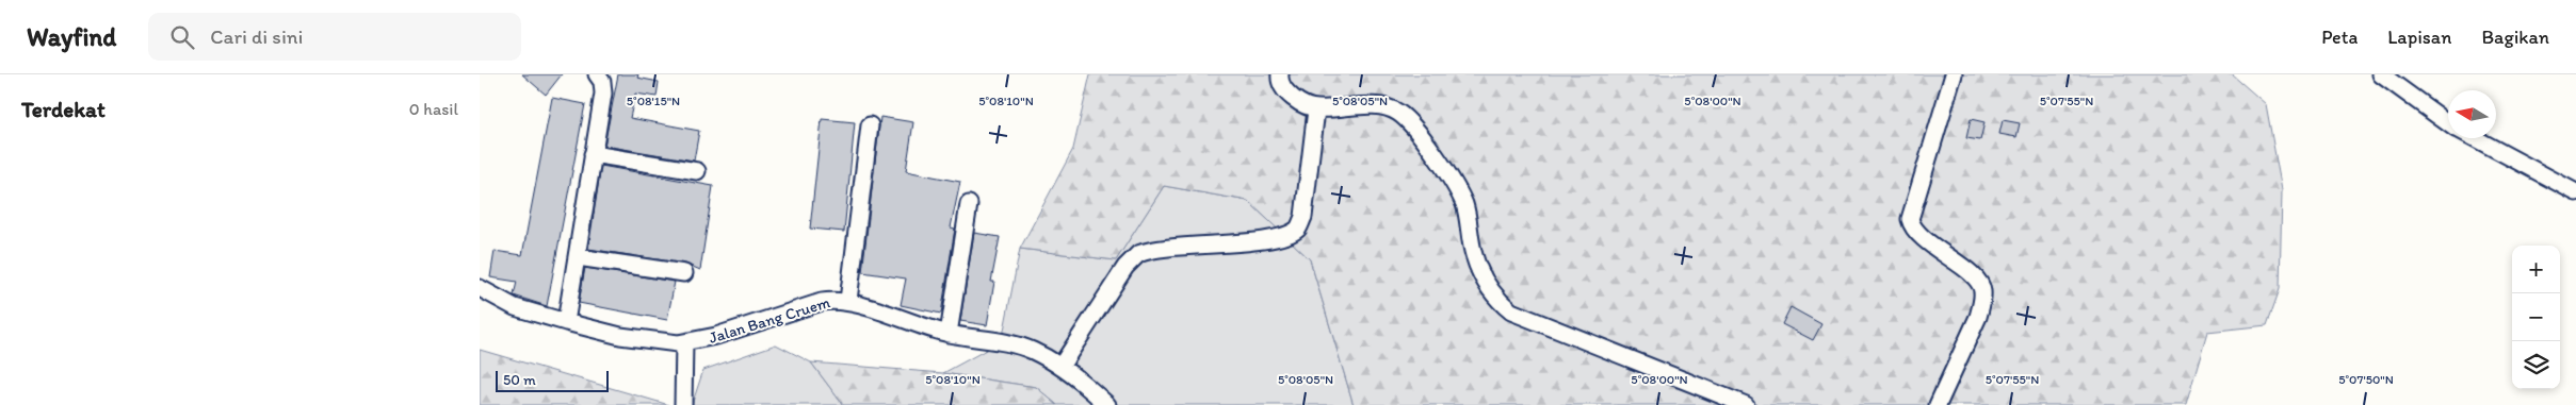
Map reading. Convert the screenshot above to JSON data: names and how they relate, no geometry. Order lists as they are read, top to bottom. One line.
{"streets":{"street":["Jalan Bang Cruem"]},"scale_bar":"50 m","north":"left","page":{"header":"Wayfind","search":"Cari di sini","nav":["Peta","Lapisan","Bagikan"],"heading":["Terdekat","0 hasil"],"map_buttons":["+","−"],"scale":"50 m"},"coordinates":["5°08'15\"N","5°08'10\"N","5°08'05\"N","5°08'00\"N","5°07'55\"N","5°07'50\"N"]}
